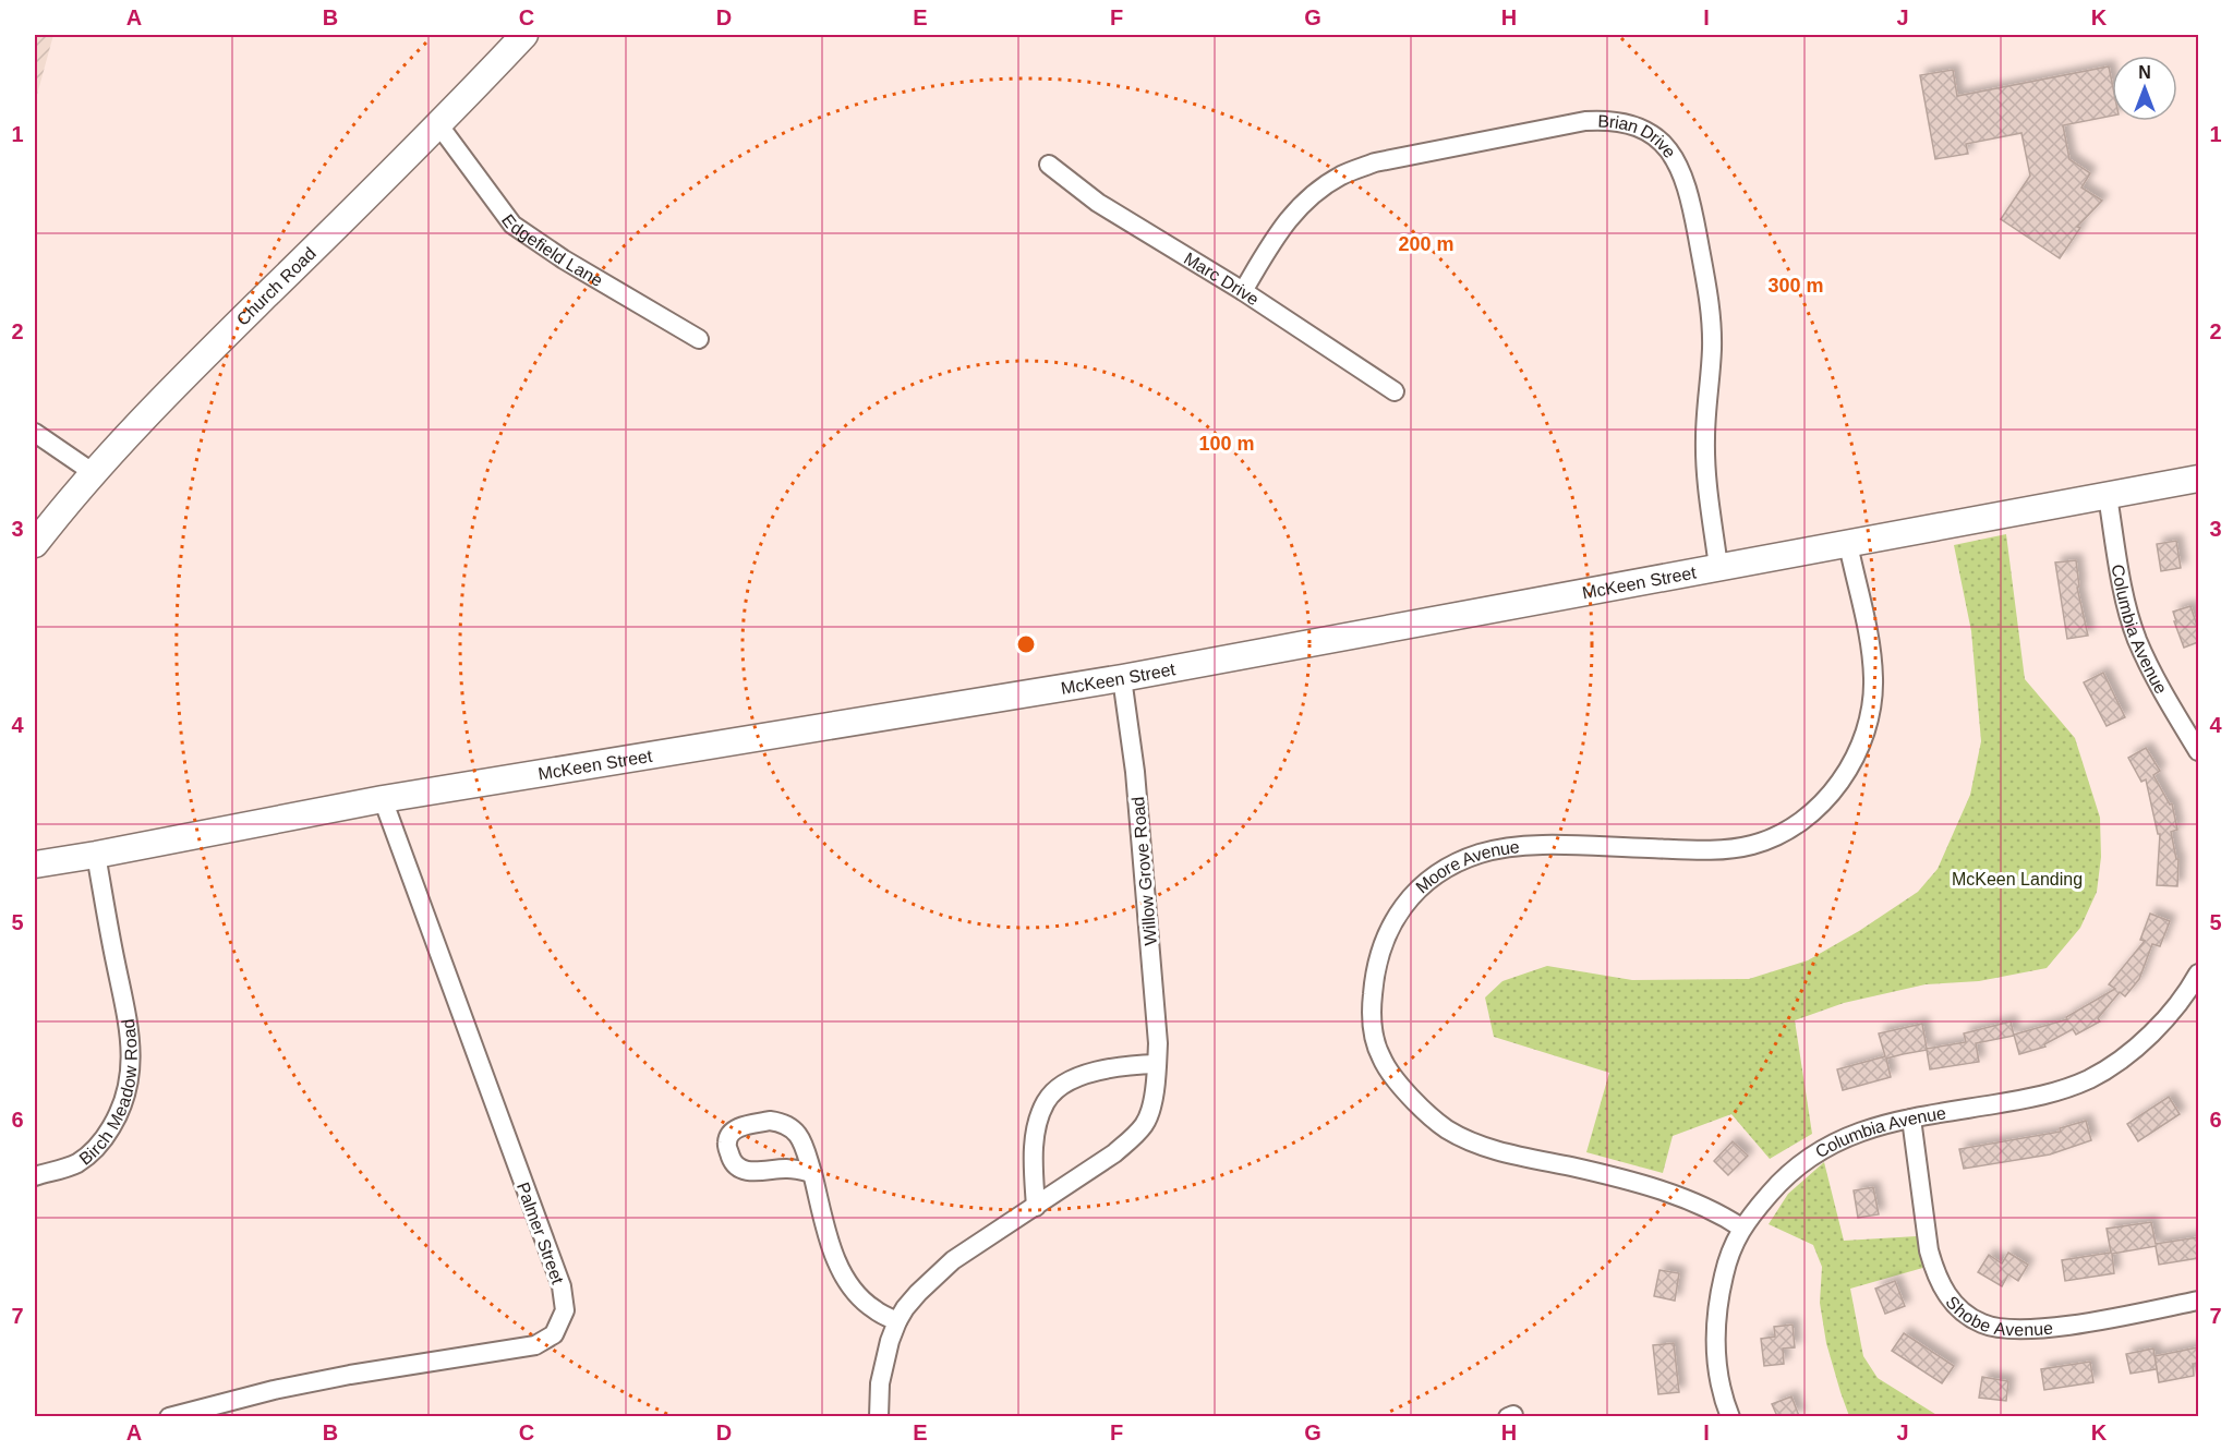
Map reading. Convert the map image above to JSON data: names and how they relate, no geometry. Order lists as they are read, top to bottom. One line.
{"streets":{"street":["Brian Drive","Edgefield Lane","Marc Drive","Church Road","McKeen Street","Columbia Avenue","Willow Grove Road","Moore Avenue","Birch Meadow Road","Palmer Street","Shobe Avenue"]},"crossings":[["Brian Drive","Marc Drive"],["Brian Drive","McKeen Street"],["Edgefield Lane","Church Road"],["McKeen Street","Columbia Avenue"],["McKeen Street","Willow Grove Road"],["McKeen Street","Moore Avenue"],["McKeen Street","Birch Meadow Road"],["McKeen Street","Palmer Street"],["Columbia Avenue","Moore Avenue"],["Columbia Avenue","Shobe Avenue"]],"parks":["McKeen Landing"],"north":"top","grid":{"columns":["A","B","C","D","E","F","G","H","I","J","K"],"rows":["1","2","3","4","5","6","7"]},"rings":["200 m","300 m","100 m"]}
